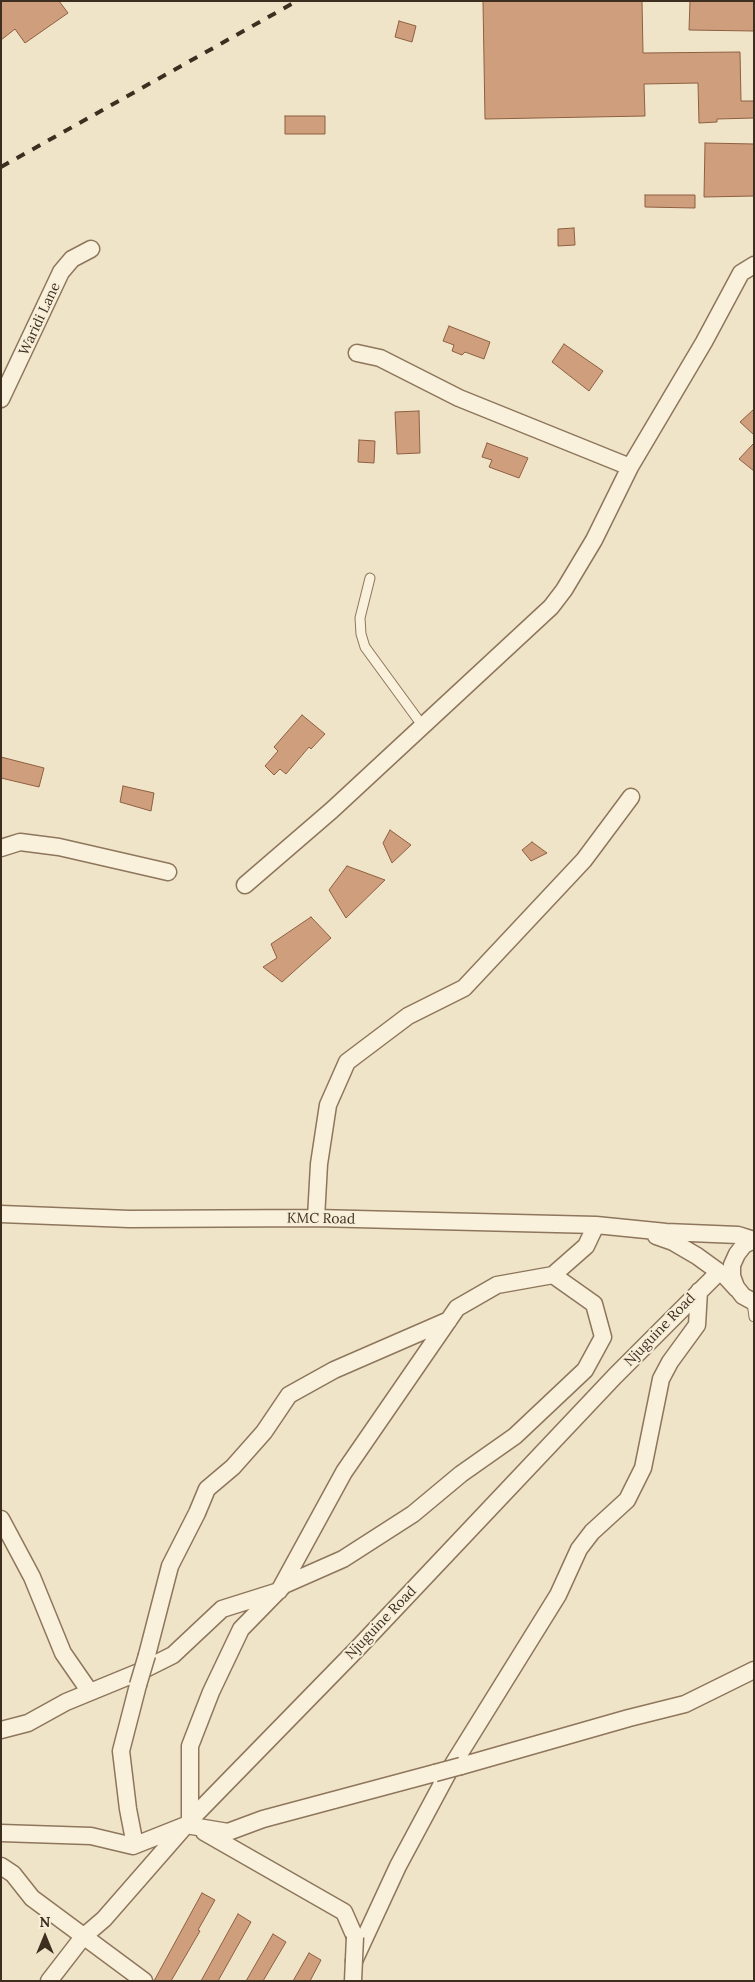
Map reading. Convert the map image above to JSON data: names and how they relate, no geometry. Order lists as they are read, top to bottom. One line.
{"streets":{"street":["Waridi Lane","KMC Road","Njuguine Road"]},"crossings":[["KMC Road","Njuguine Road"]],"north":"top"}
